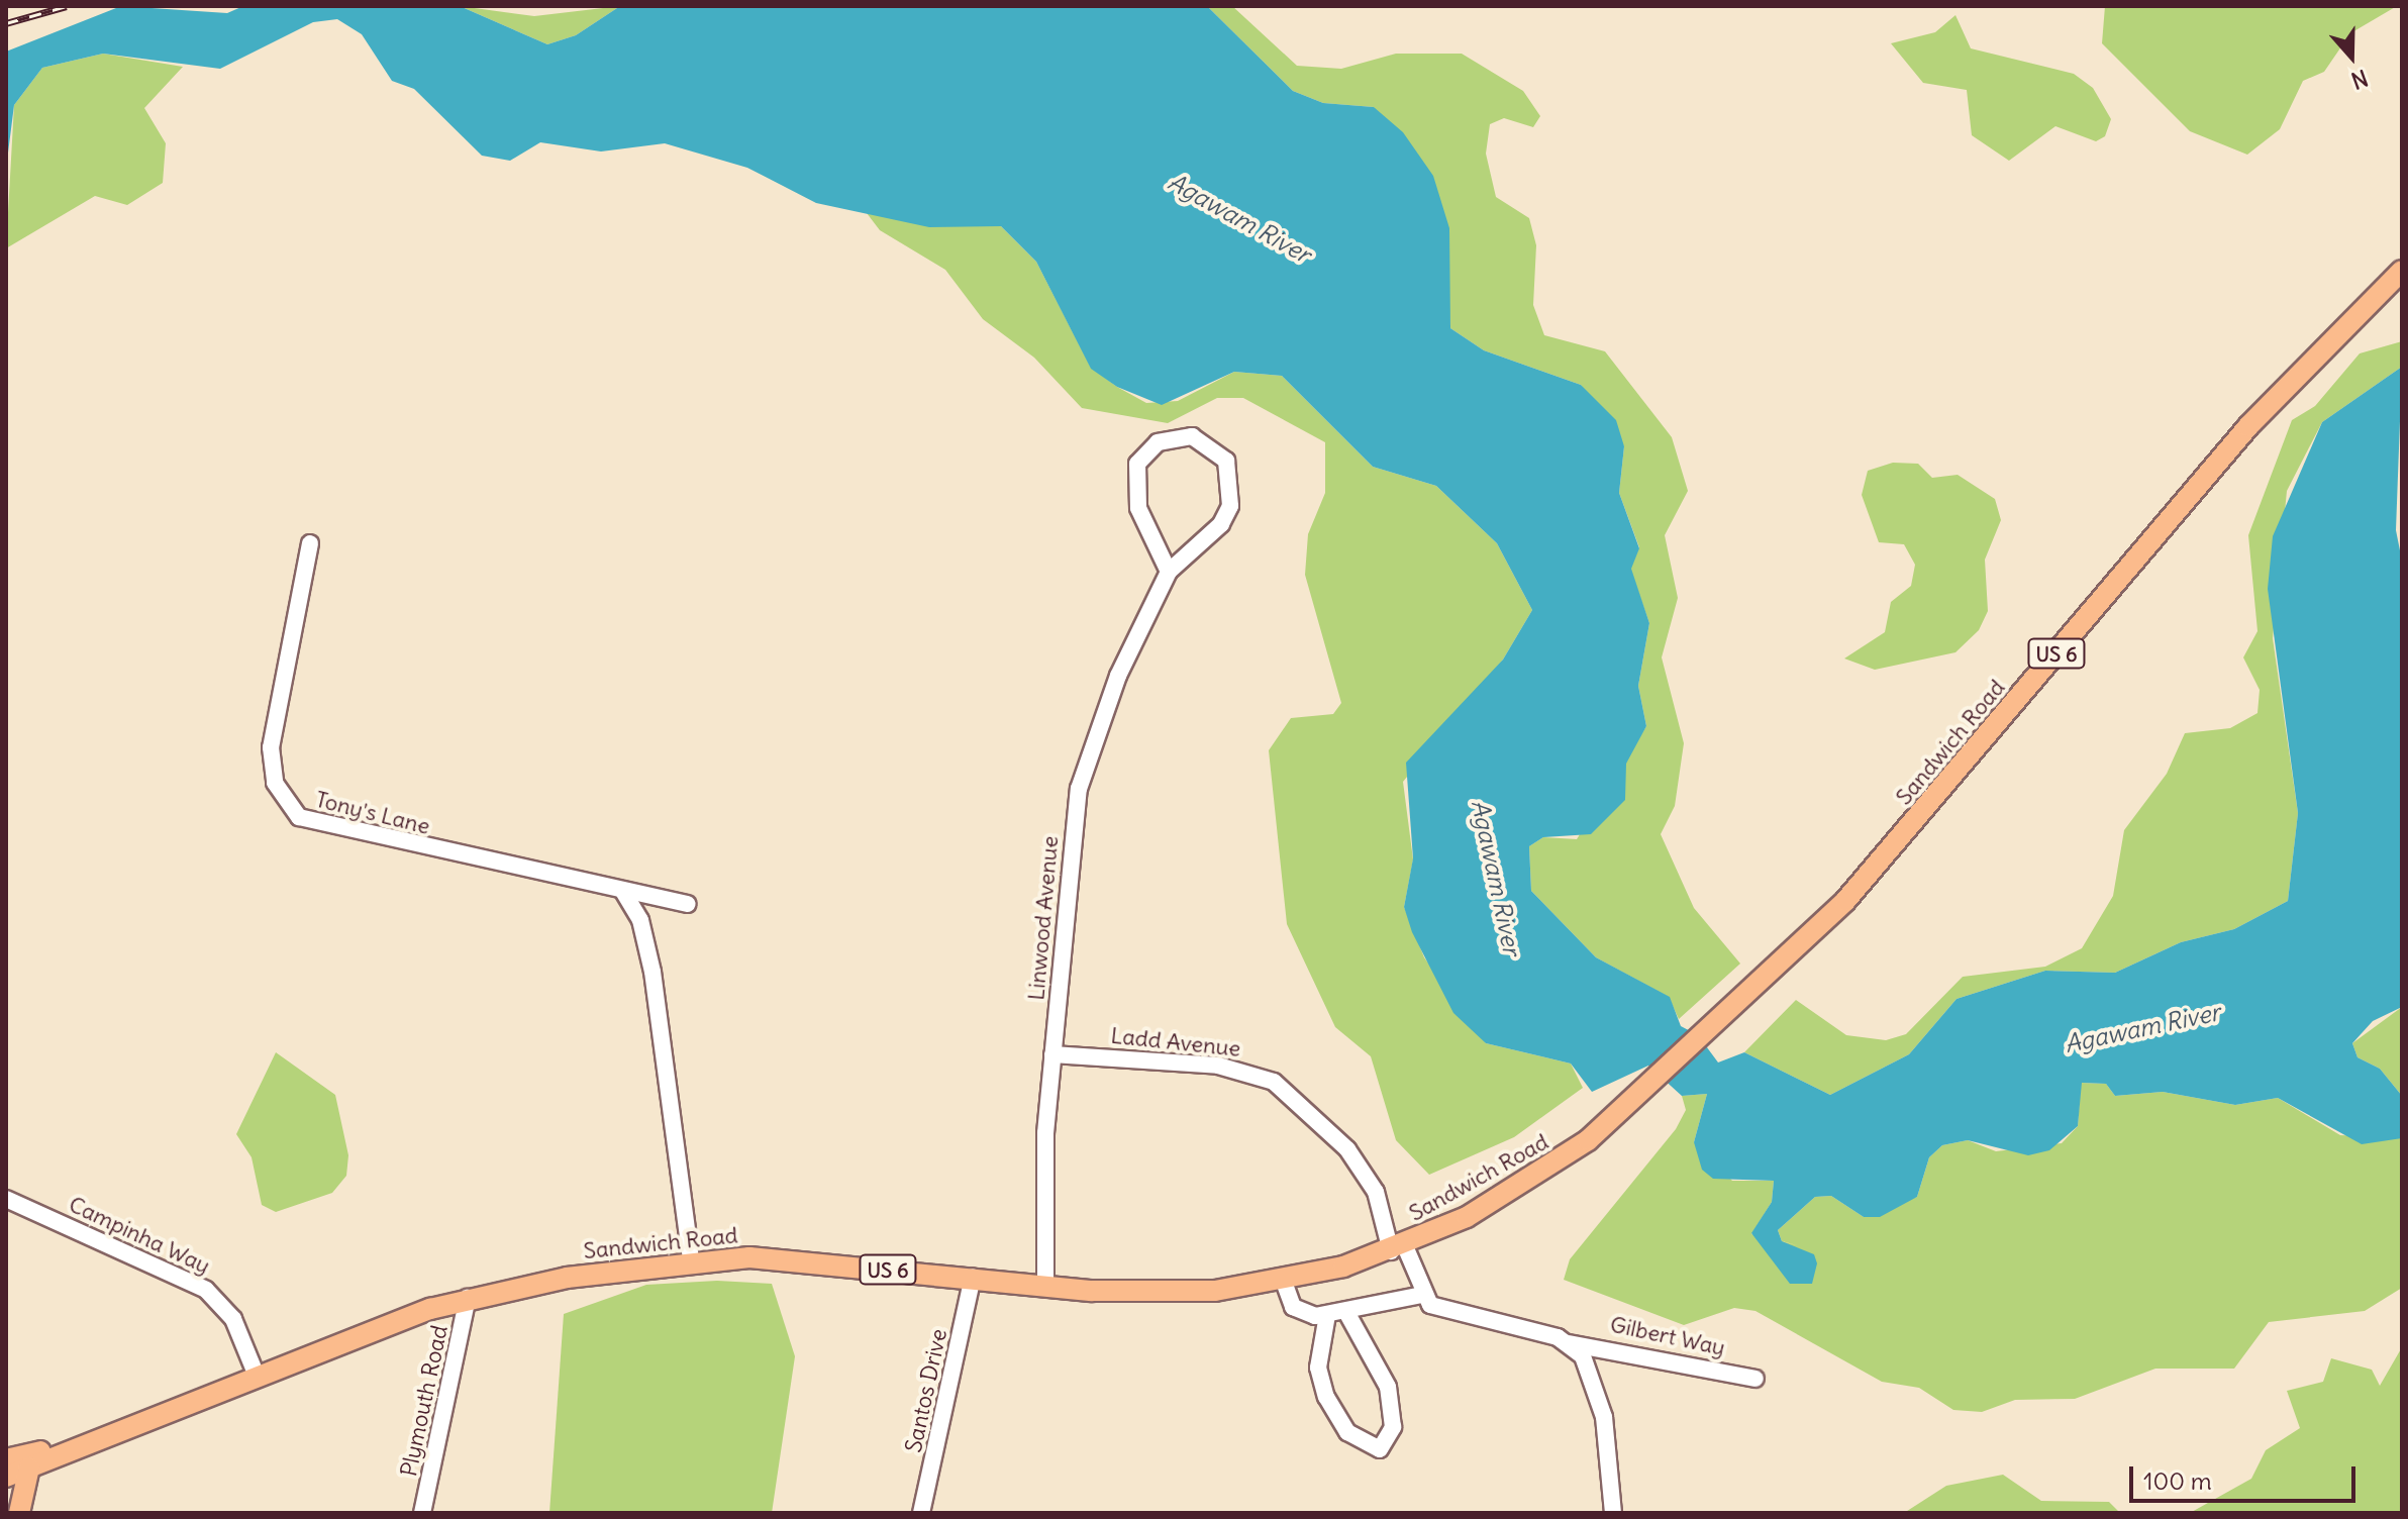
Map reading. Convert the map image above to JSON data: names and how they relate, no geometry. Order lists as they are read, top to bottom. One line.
{"streets":{"main road":["US 6","Sandwich Road"],"street":["Tony's Lane","Linwood Avenue","Ladd Avenue","Campinha Way","Gilbert Way","Santos Drive","Plymouth Road"]},"crossings":[["Sandwich Road","Linwood Avenue"],["Sandwich Road","Ladd Avenue"],["Sandwich Road","Campinha Way"],["Sandwich Road","Santos Drive"],["Sandwich Road","Plymouth Road"],["Linwood Avenue","Ladd Avenue"],["Ladd Avenue","Gilbert Way"]],"water":["Agawam River"],"scale_bar":"100 m","north":"bottom"}
